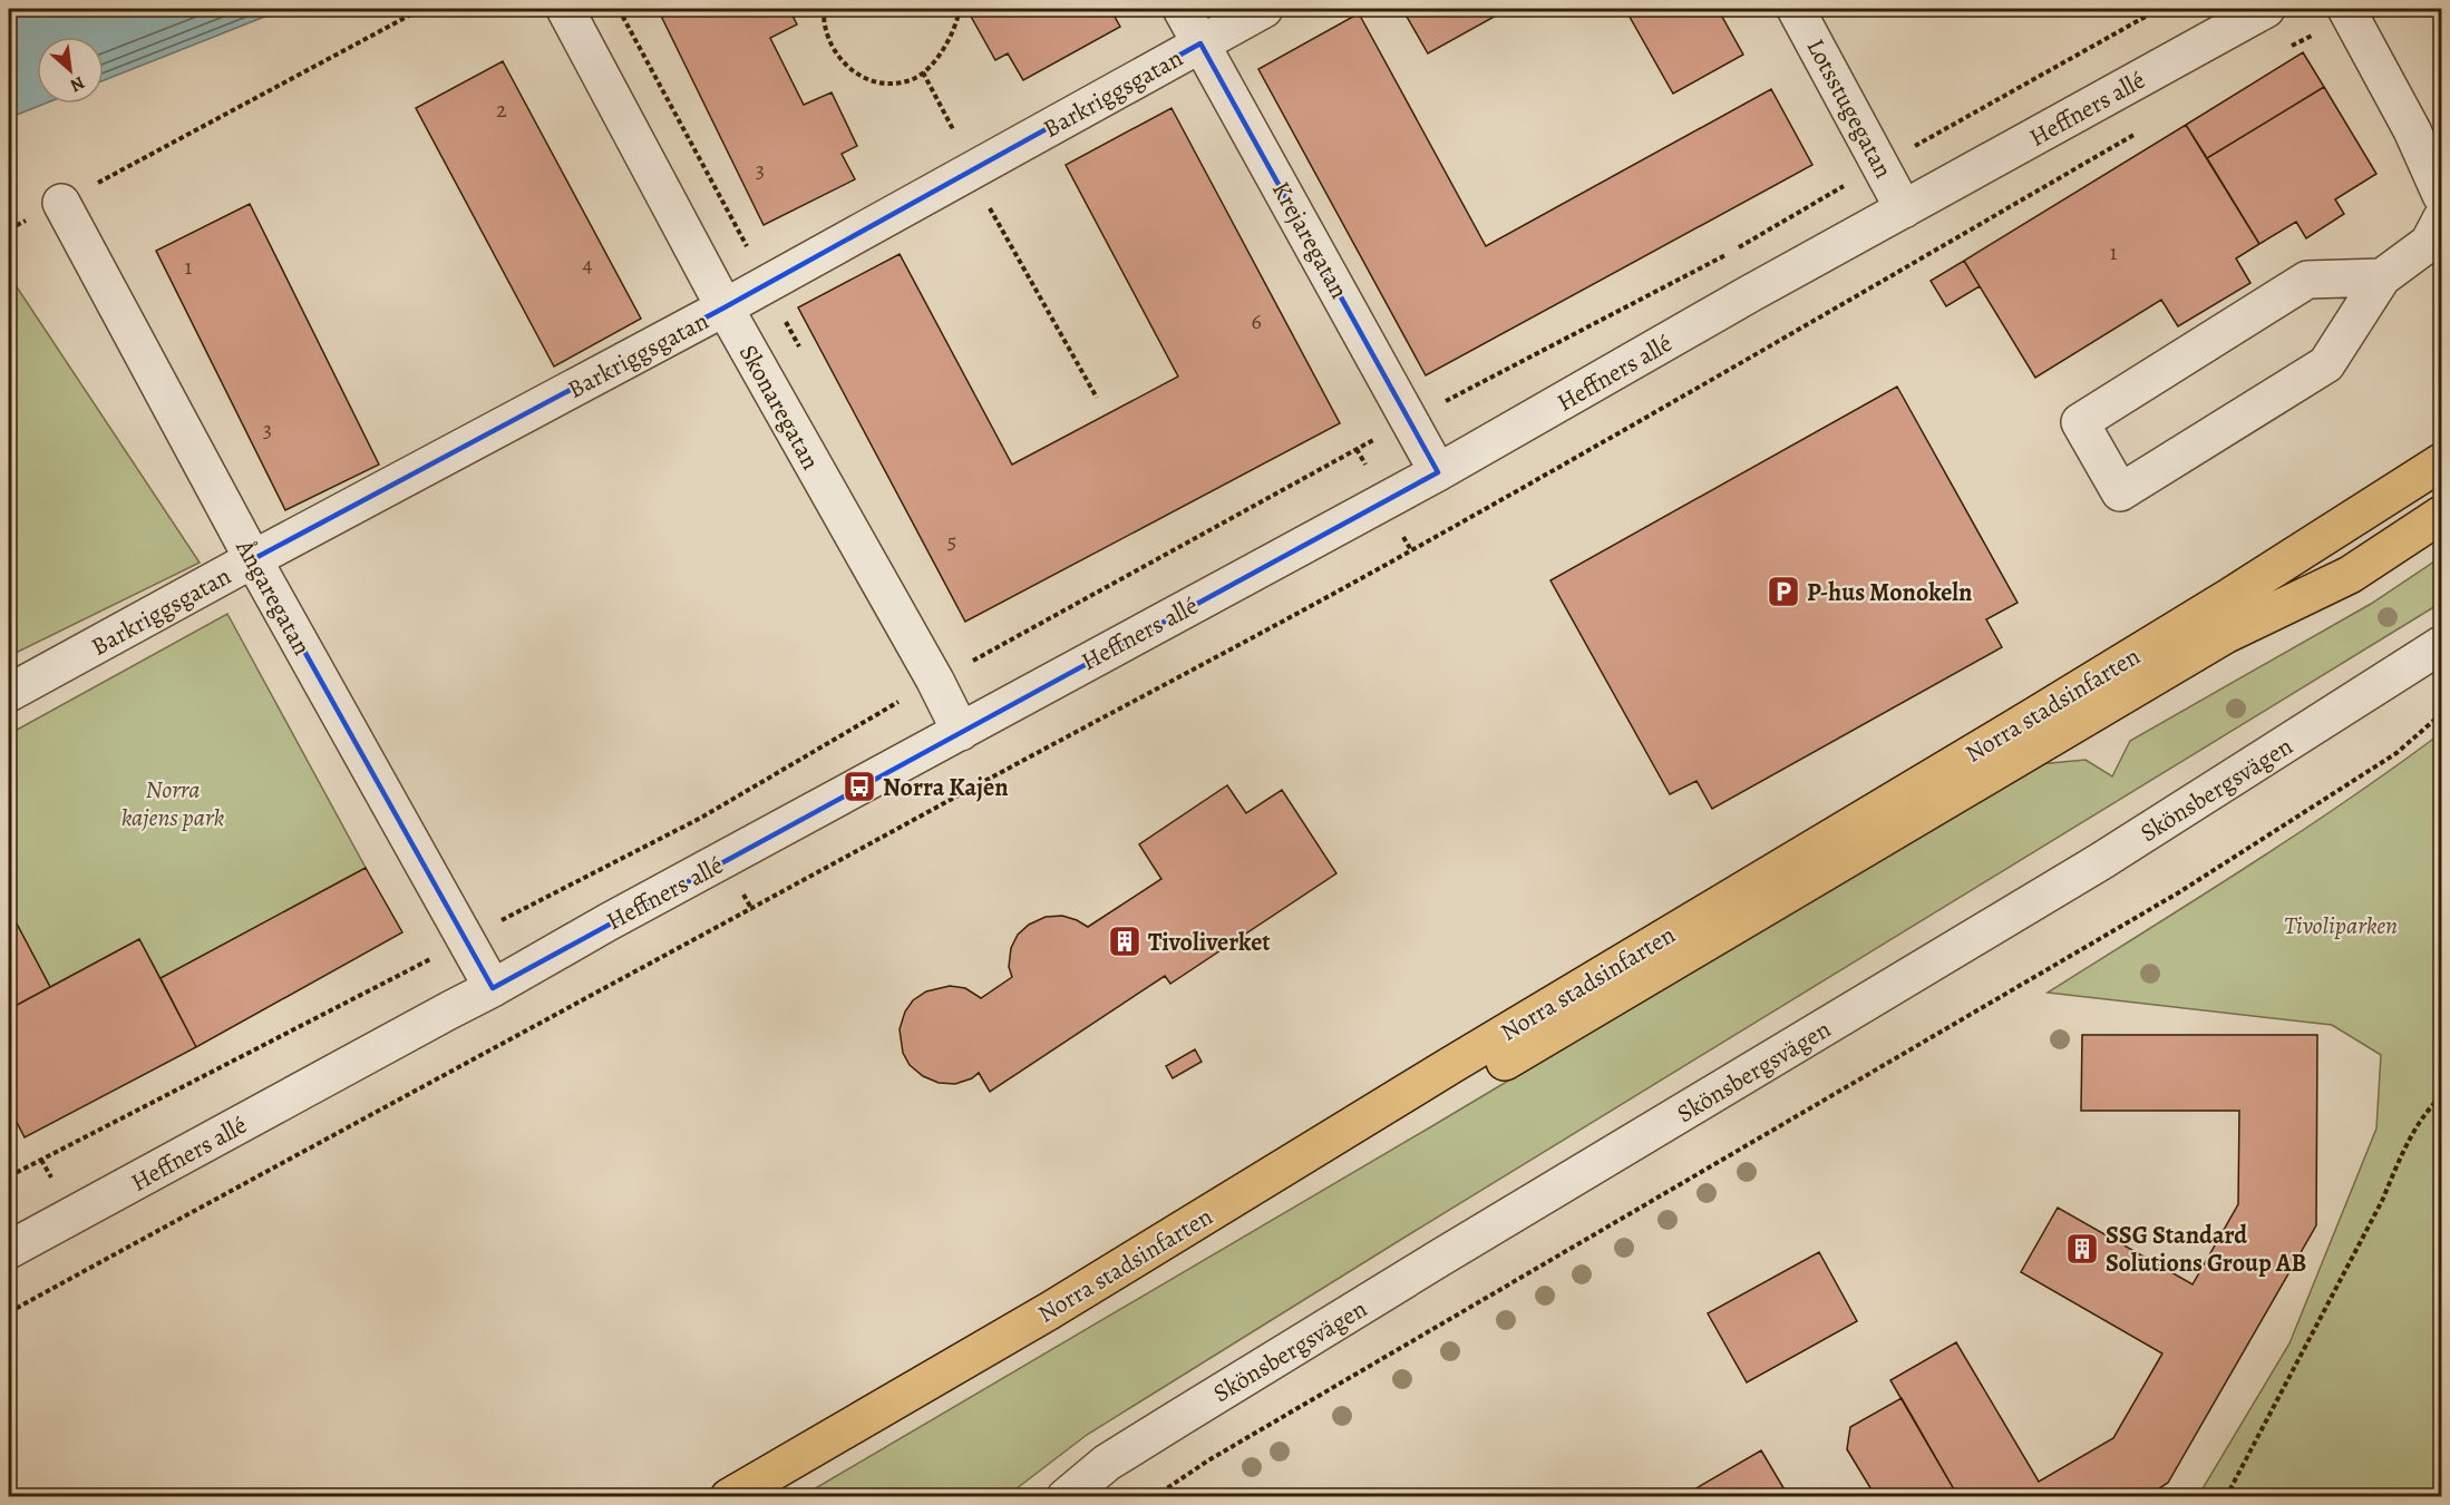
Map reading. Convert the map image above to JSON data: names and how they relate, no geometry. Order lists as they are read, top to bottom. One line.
{"streets":{"main road":["Norra stadsinfarten"],"street":["Barkriggsgatan","Lotsstugegatan","Heffners allé","Krejaregatan","Skonaregatan","Ångaregatan","Skönsbergsvägen"]},"crossings":[["Barkriggsgatan","Krejaregatan"],["Barkriggsgatan","Skonaregatan"],["Barkriggsgatan","Ångaregatan"],["Lotsstugegatan","Heffners allé"],["Heffners allé","Krejaregatan"],["Heffners allé","Skonaregatan"],["Heffners allé","Ångaregatan"]],"parks":["Norra kajens park","Tivoliparken"],"places":{"parking":["P-hus Monokeln"],"bus stop":["Norra Kajen"],"building":["Tivoliverket","SSG Standard Solutions Group AB"]},"house_numbers":["2","3","1","4","1","6","3","5"],"north":"bottom right"}
